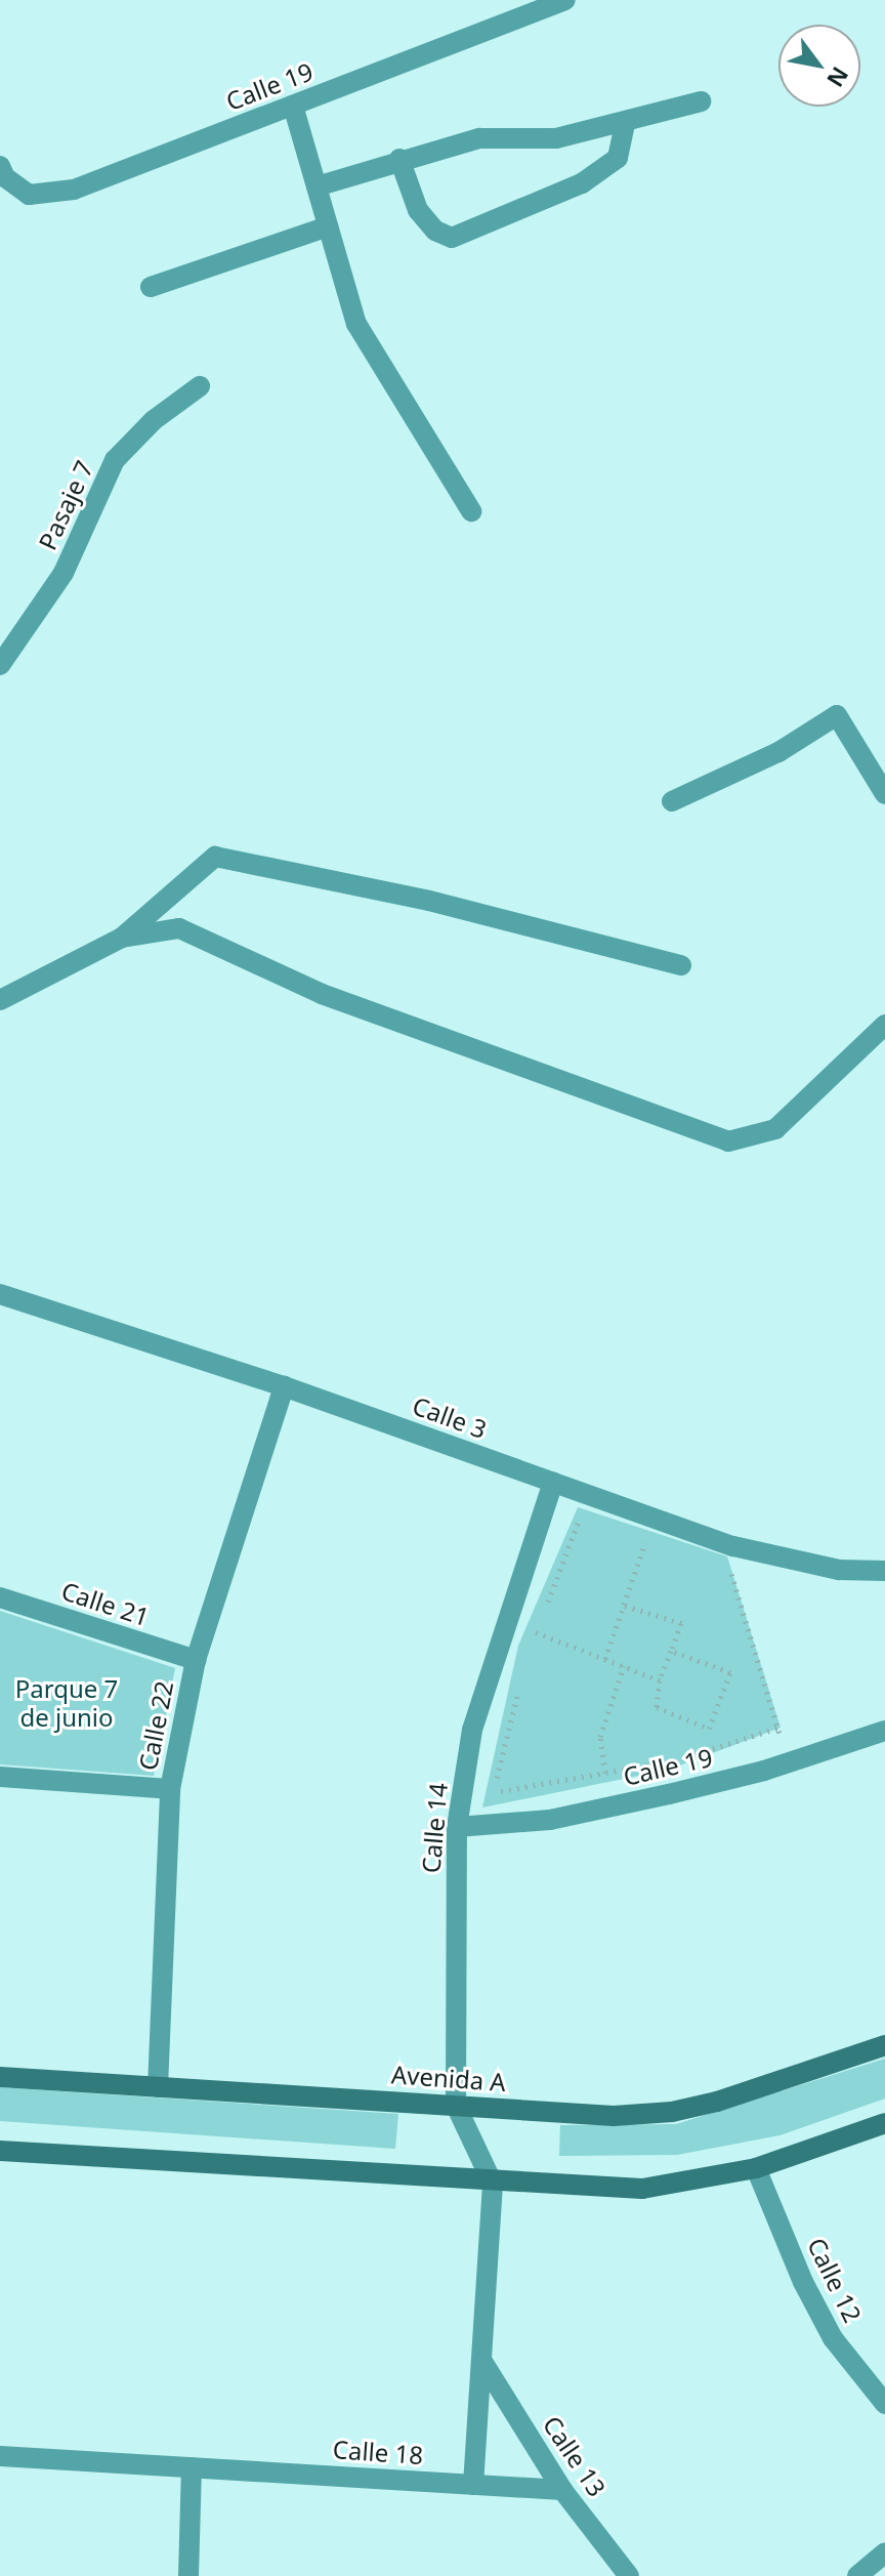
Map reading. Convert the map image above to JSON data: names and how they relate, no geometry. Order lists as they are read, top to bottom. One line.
{"streets":{"main road":["Avenida A"],"street":["Calle 19","Pasaje 7","Calle 3","Calle 21","Calle 22","Calle 14","Calle 12","Calle 18","Calle 13"]},"crossings":[["Calle 19","Calle 14"],["Calle 3","Calle 22"],["Calle 3","Calle 14"],["Calle 21","Calle 22"],["Calle 22","Avenida A"],["Calle 14","Avenida A"],["Calle 18","Calle 13"]],"parks":["Parque 7 de junio"],"north":"bottom right"}
